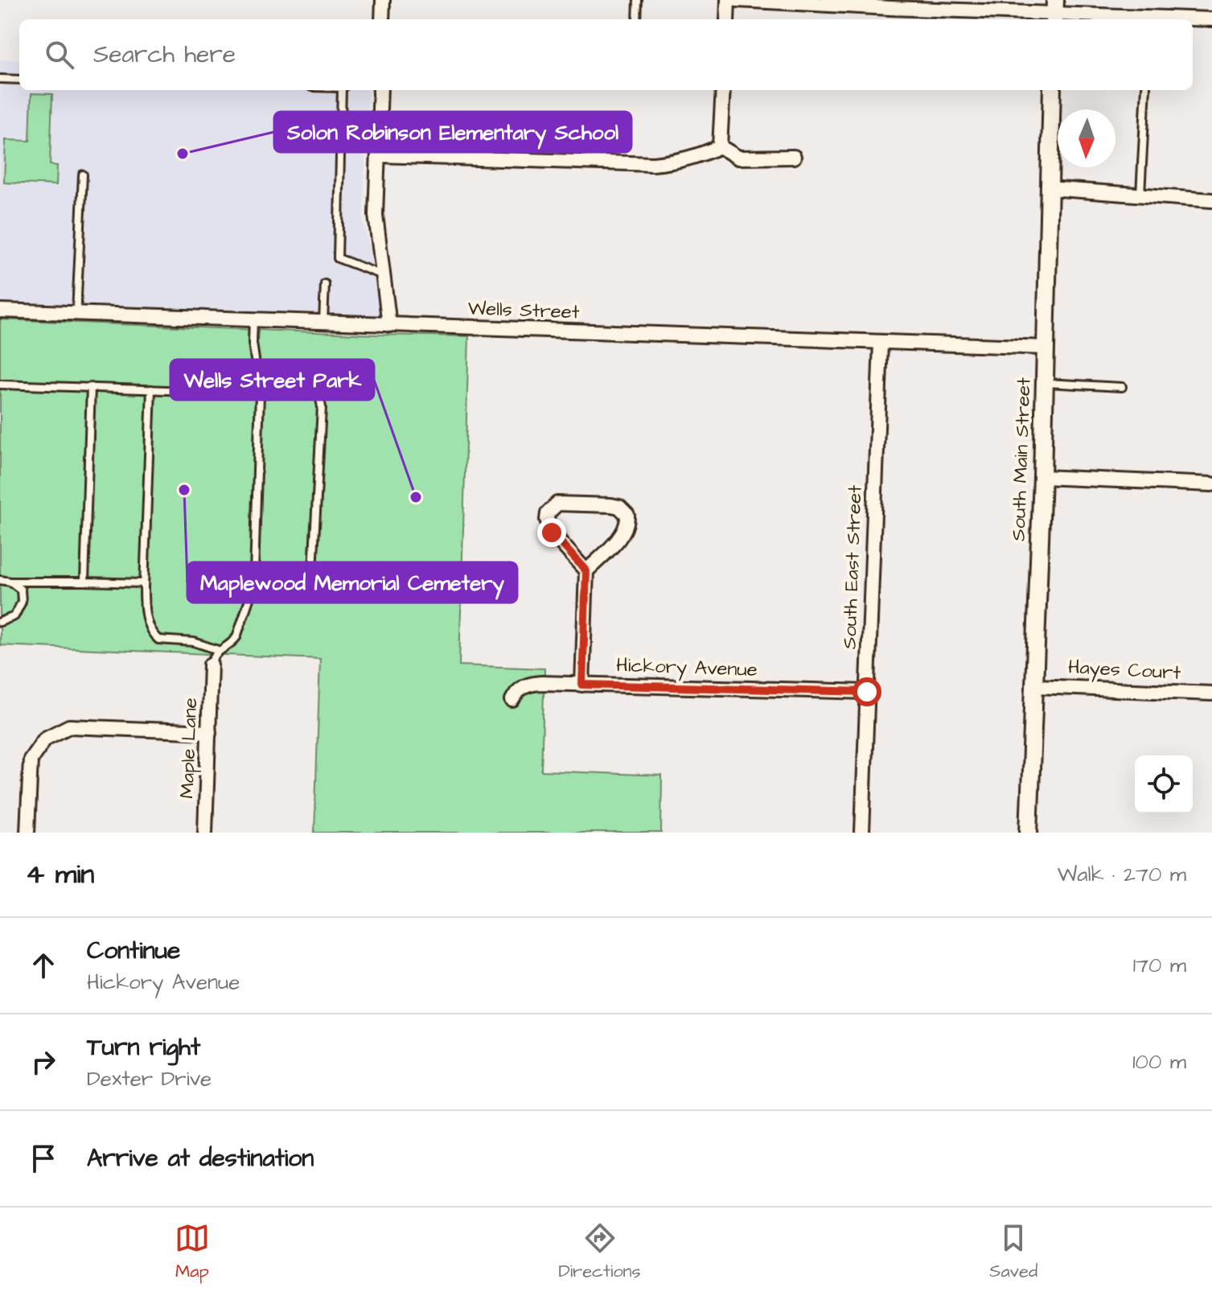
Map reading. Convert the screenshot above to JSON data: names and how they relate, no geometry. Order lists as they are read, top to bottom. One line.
{"streets":{"street":["Wells Street","South Main Street","South East Street","Hickory Avenue","Hayes Court","Maple Lane"]},"crossings":[["Wells Street","South Main Street"],["Wells Street","South East Street"],["South Main Street","Hayes Court"],["South East Street","Hickory Avenue"]],"places":["Solon Robinson Elementary School","Maplewood Memorial Cemetery","Wells Street Park"],"north":"bottom","page":{"search":"Search here","heading":["4 min","Walk · 270 m"],"list":[["Continue","Hickory Avenue","170 m"],["Turn right","Dexter Drive","100 m"],"Arrive at destination"],"nav":["Map","Directions","Saved"]}}
